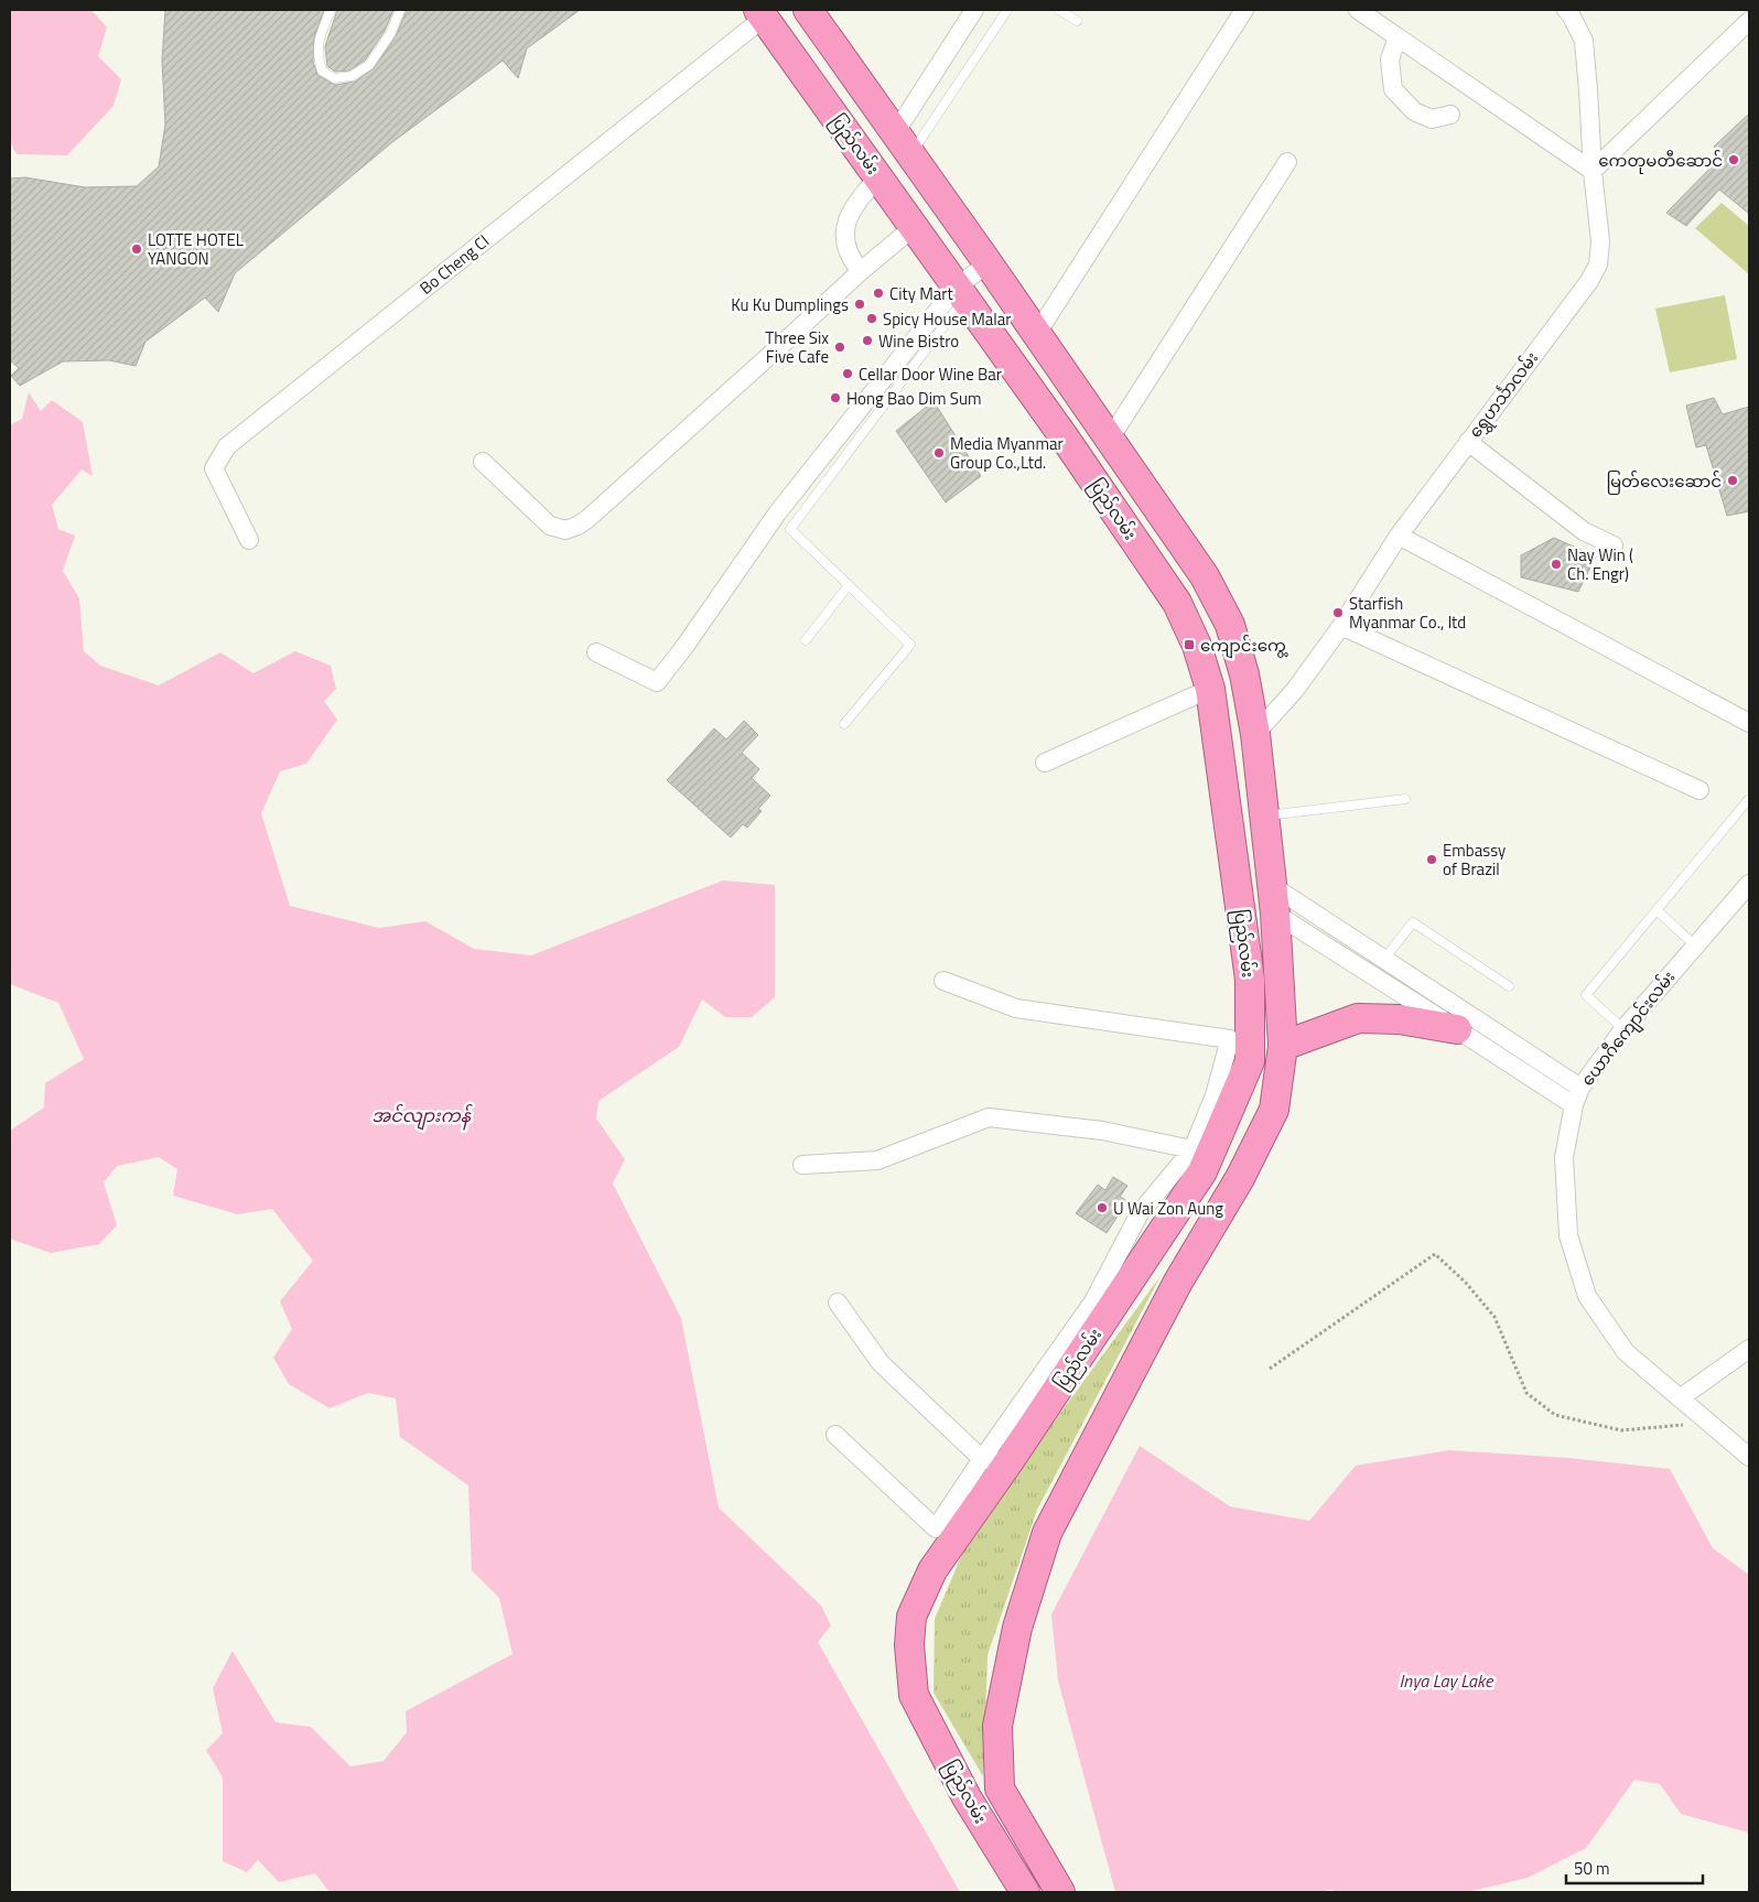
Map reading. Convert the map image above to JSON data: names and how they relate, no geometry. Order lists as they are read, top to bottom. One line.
{"streets":{"highway":["ပြည်လမ်း"],"street":["Bo Cheng Cl","ရွှေဟင်္သာလမ်း","ယောဂီကျောင်းလမ်း"]},"crossings":[["ပြည်လမ်း","Bo Cheng Cl"],["ပြည်လမ်း","ရွှေဟင်္သာလမ်း"]],"water":["အင်လျားကန်","Inya Lay Lake"],"places":{"other":["ကေတုမတီဆောင်","LOTTE HOTEL YANGON","City Mart","Ku Ku Dumplings","Spicy House Malar","Wine Bistro","Three Six Five Cafe","Cellar Door Wine Bar","Hong Bao Dim Sum","Media Myanmar Group Co.,Ltd.","မြတ်လေးဆောင်","Nay Win ( Ch. Engr)","Starfish Myanmar Co., ltd","Embassy of Brazil","U Wai Zon Aung"],"transit":["ကျောင်းကွေ့"]},"scale_bar":"50 m"}
